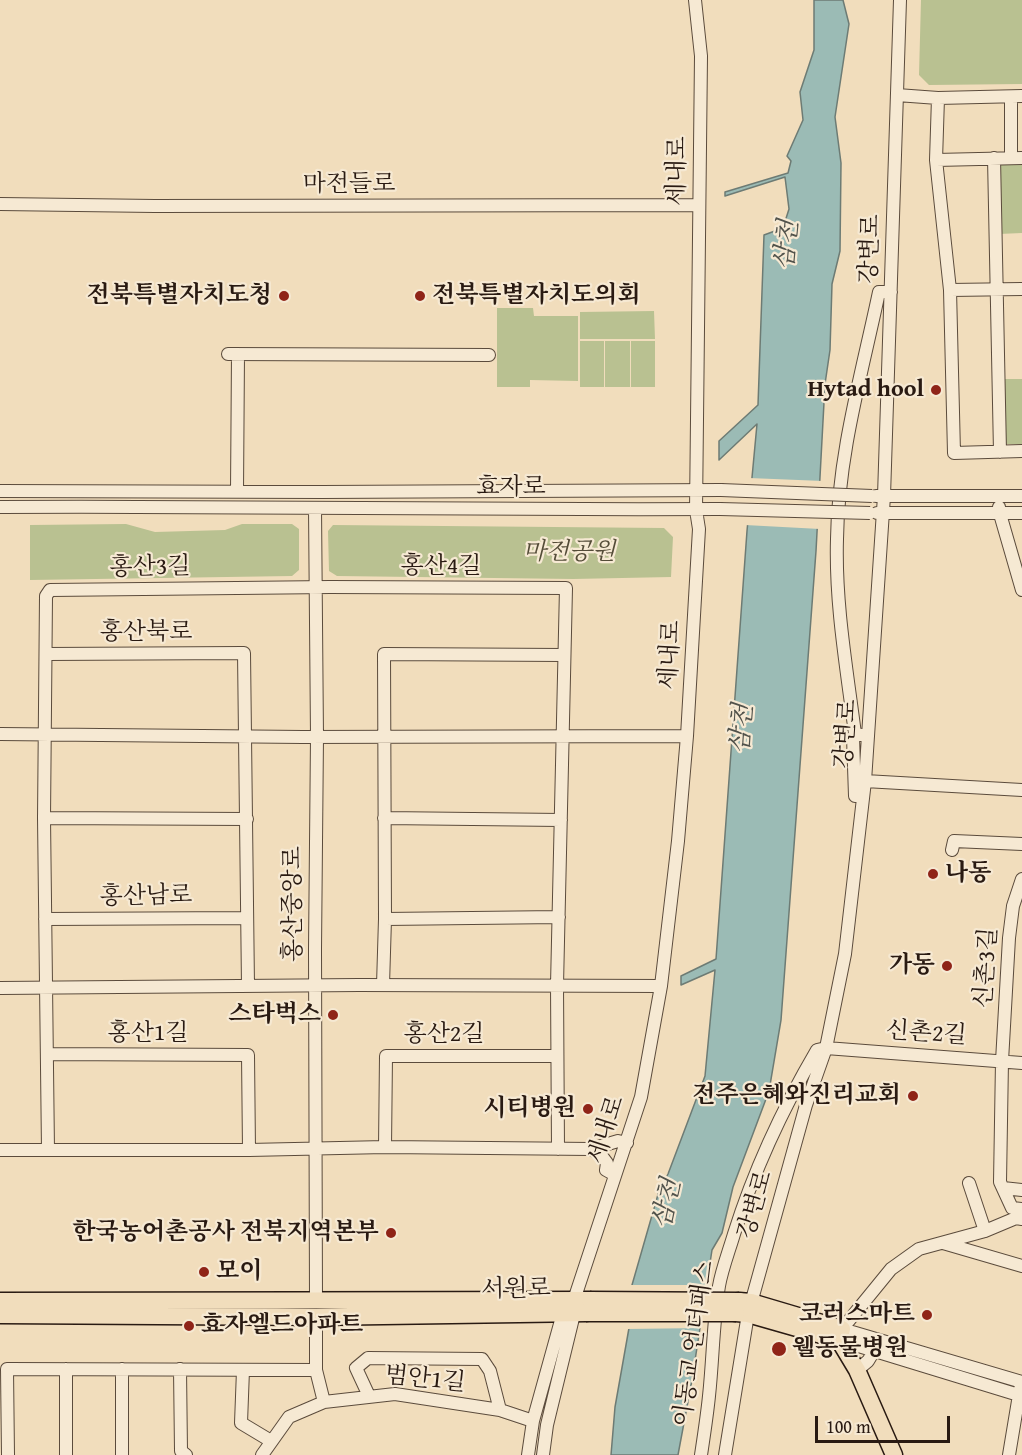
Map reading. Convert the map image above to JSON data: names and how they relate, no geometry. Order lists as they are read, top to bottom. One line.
{"streets":{"main road":["서원로"],"street":["세내로","마전들로","강변로","효자로","홍산4길","홍산3길","홍산북로","홍산남로","홍산중앙로","신촌3길","홍산1길","신촌2길","홍산2길","이동교 언더패스","범안1길"]},"crossings":[["세내로","마전들로"],["세내로","효자로"],["세내로","서원로"],["세내로","범안1길"],["강변로","효자로"],["강변로","신촌2길"],["강변로","서원로"],["강변로","이동교 언더패스"],["효자로","홍산중앙로"],["홍산4길","홍산3길"],["홍산4길","홍산중앙로"],["홍산3길","홍산북로"],["홍산3길","홍산중앙로"],["홍산북로","홍산남로"],["홍산중앙로","서원로"],["신촌3길","신촌2길"],["신촌2길","이동교 언더패스"]],"water":["삼천"],"parks":["마전공원"],"places":["전북특별자치도청","전북특별자치도의회","Hytad hool","나동","가동","스타벅스","전주은혜와진리교회","시티병원","한국농어촌공사 전북지역본부","모이","코러스마트","효자엘드아파트","웰동물병원"],"scale_bar":"100 m"}
